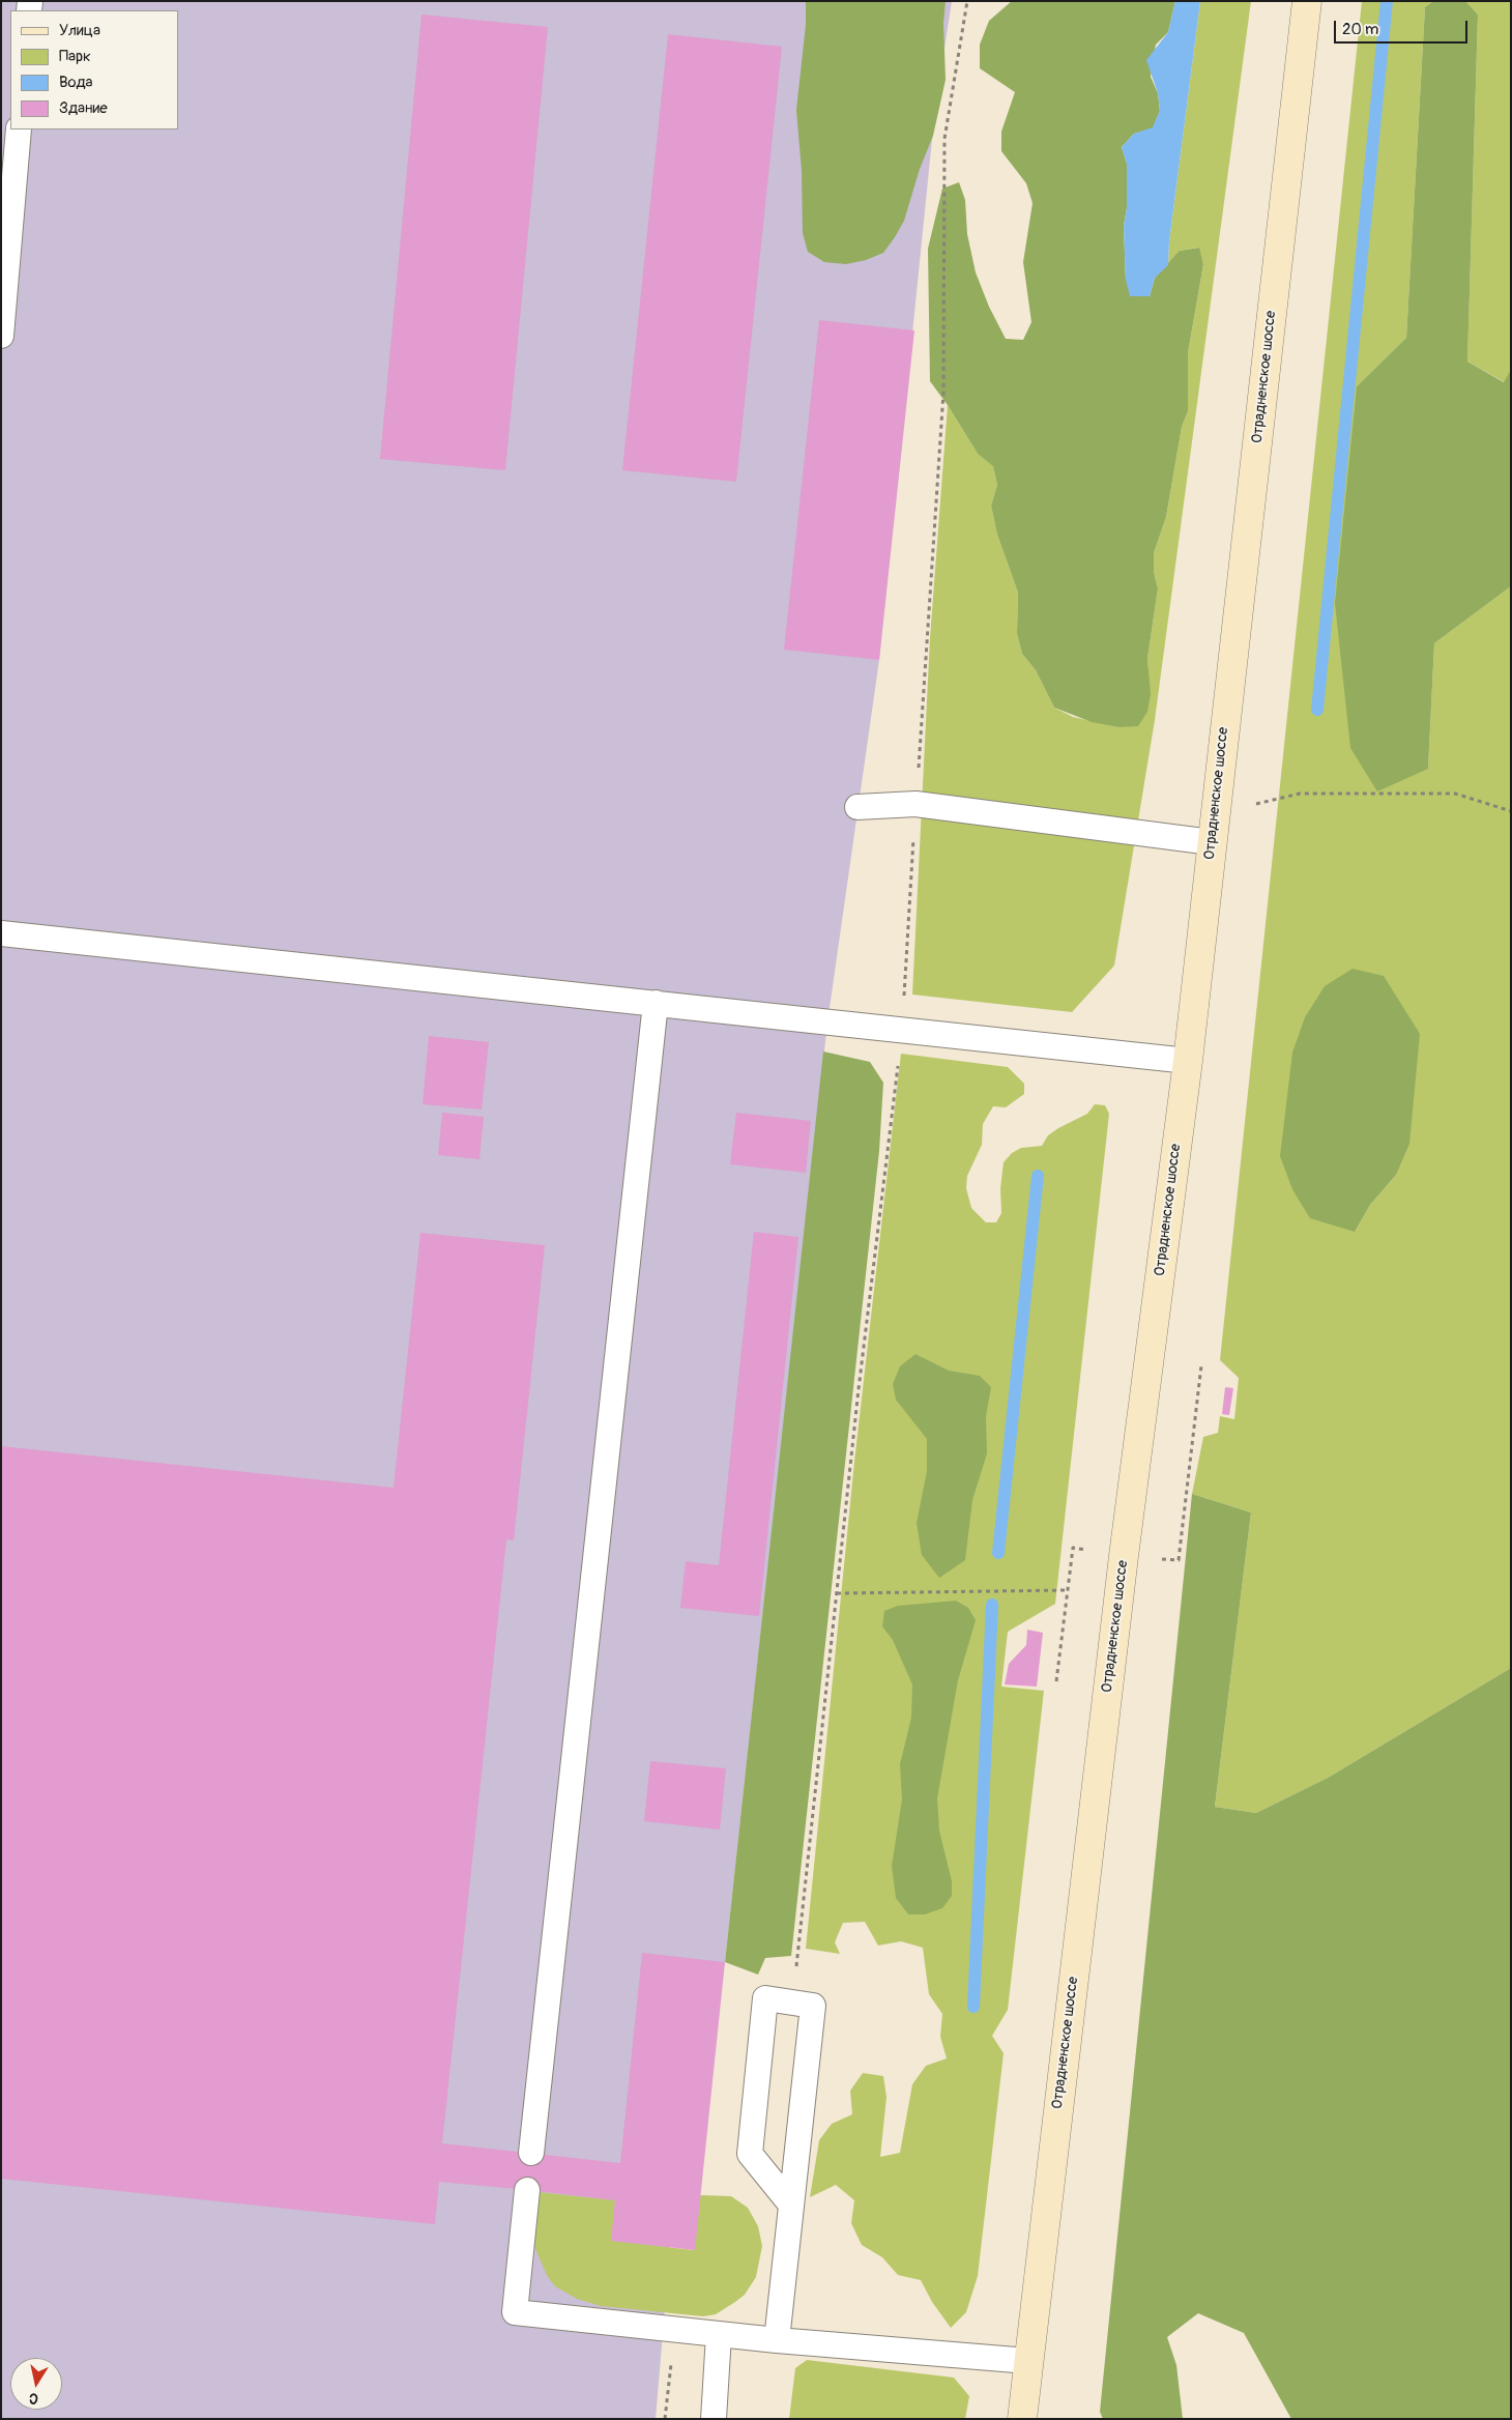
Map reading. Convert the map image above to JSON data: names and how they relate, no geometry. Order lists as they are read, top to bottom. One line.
{"streets":{"main road":["Отрадненское шоссе"]},"legend":["Улица","Парк","Вода","Здание"],"scale_bar":"20 m","north":"bottom"}
